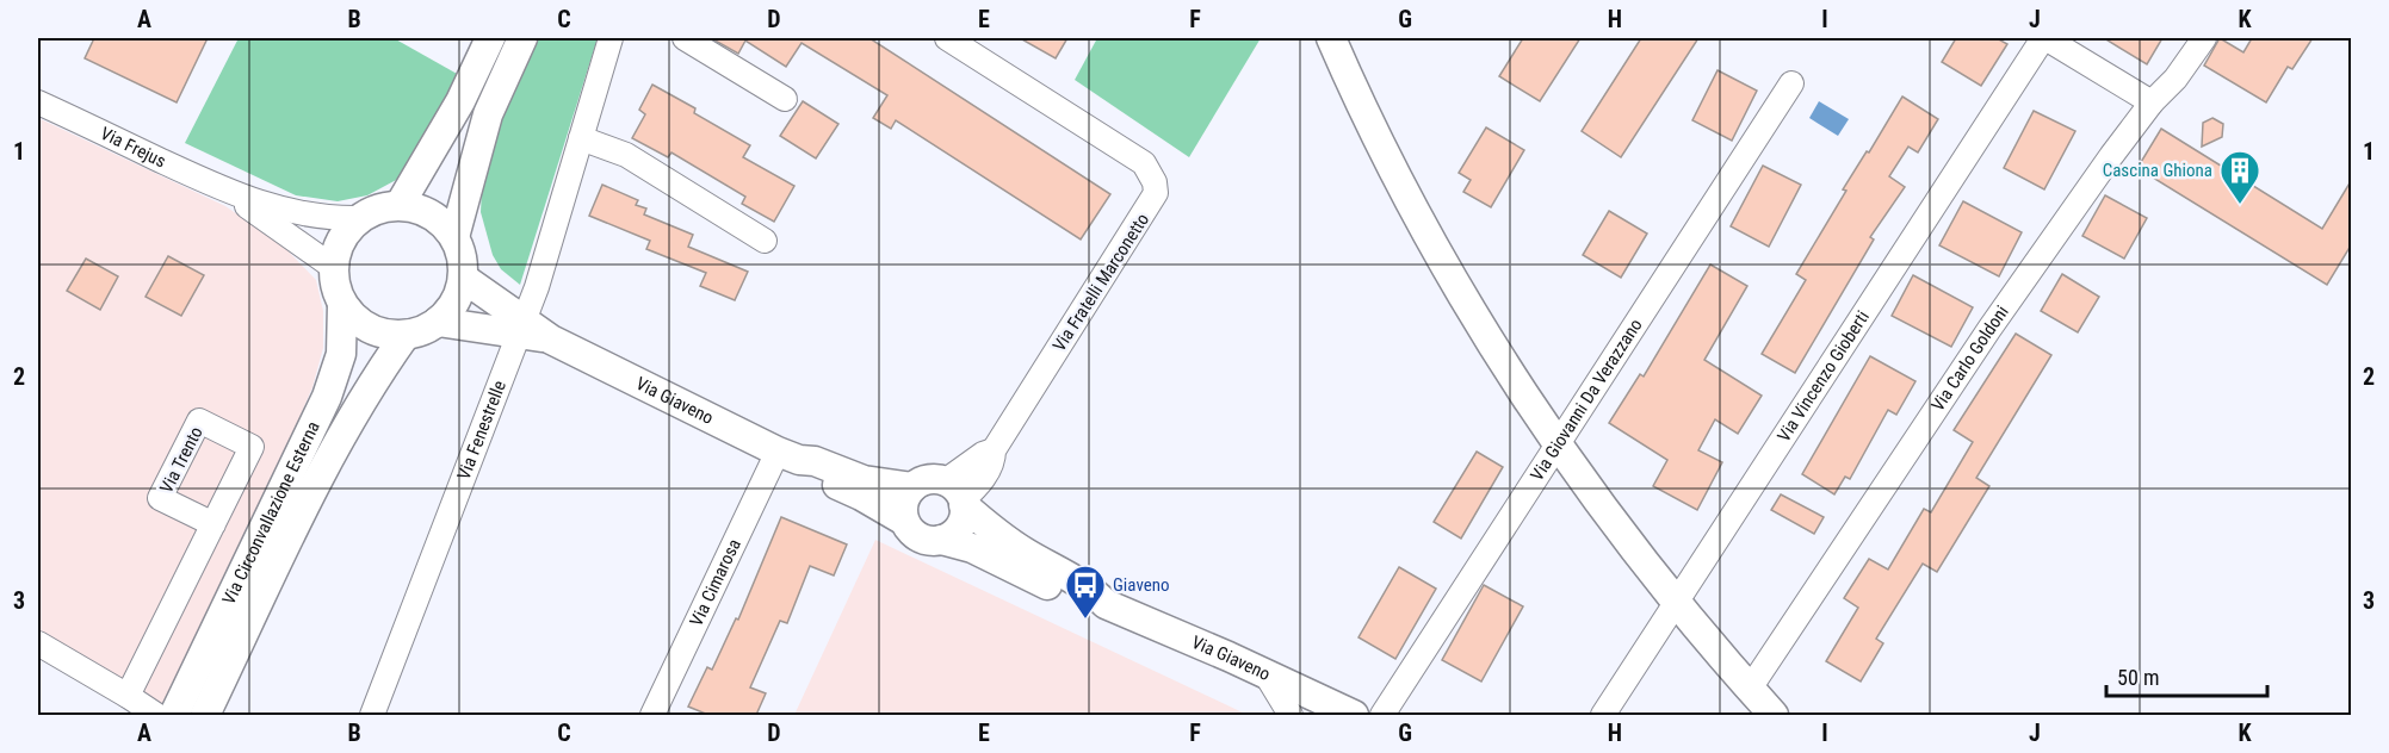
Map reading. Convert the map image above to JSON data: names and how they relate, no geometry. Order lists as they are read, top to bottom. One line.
{"streets":{"main road":["Via Giaveno","Via Circonvallazione Esterna"],"street":["Via Frejus","Via Fratelli Marconetto","Via Carlo Goldoni","Via Vincenzo Gioberti","Via Giovanni Da Verazzano","Via Fenestrelle","Via Cimarosa"]},"crossings":[["Via Frejus","Via Giaveno"],["Via Frejus","Via Circonvallazione Esterna"],["Via Fratelli Marconetto","Via Giaveno"],["Via Giaveno","Via Fenestrelle"],["Via Giaveno","Via Circonvallazione Esterna"],["Via Giaveno","Via Cimarosa"]],"places":{"building":["Cascina Ghiona"],"bus stop":["Giaveno"]},"scale_bar":"50 m","grid":{"columns":["A","B","C","D","E","F","G","H","I","J","K"],"rows":["1","2","3"]}}
